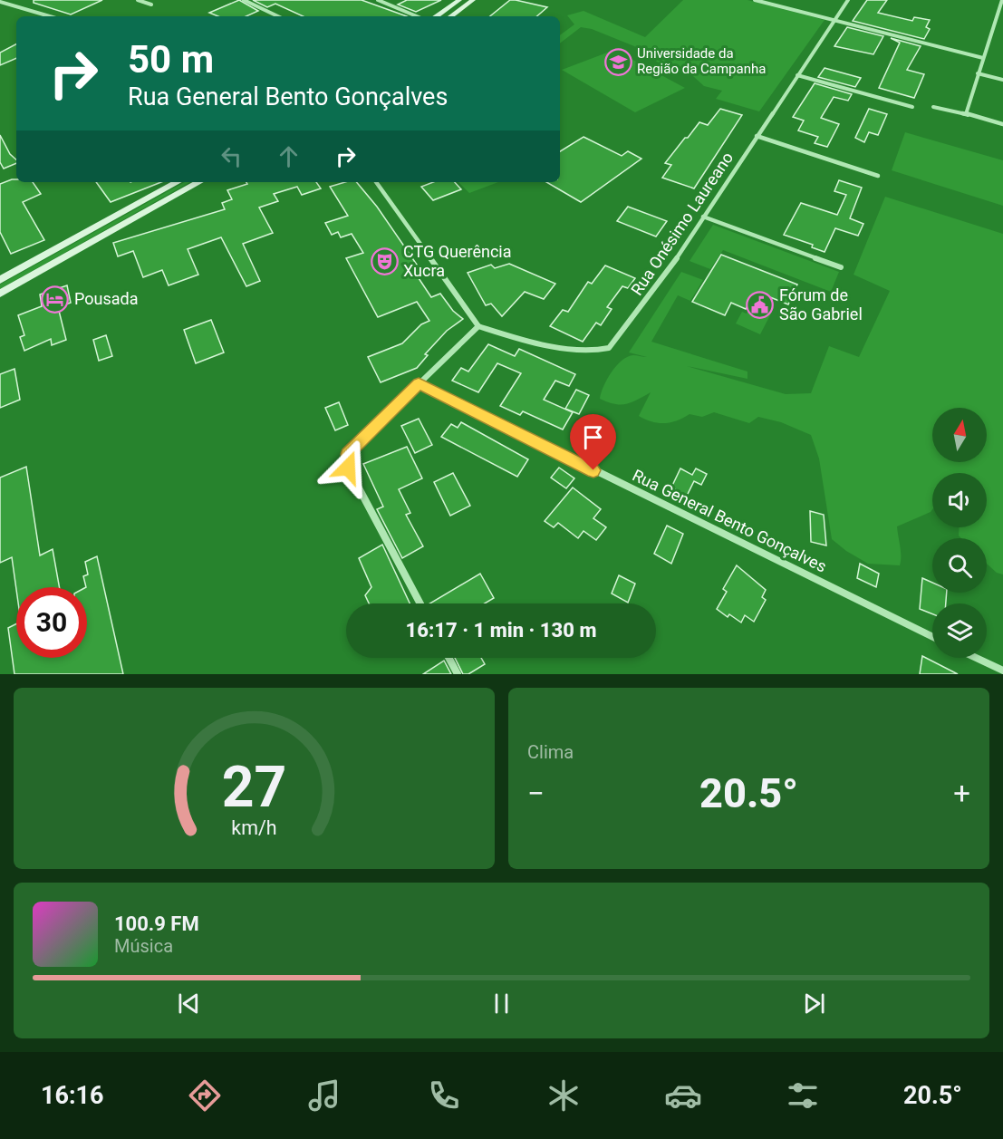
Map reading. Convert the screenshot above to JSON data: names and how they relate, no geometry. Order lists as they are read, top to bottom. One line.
{"streets":{"street":["Rua Onésimo Laureano","Rua General Bento Gonçalves"]},"places":{"school or university":["Universidade da Região da Campanha"],"theatre":["CTG Querência Xucra"],"hotel":["Pousada"],"public building":["Fórum de São Gabriel"]},"north":"top","page":{"turn":["50 m","Rua General Bento Gonçalves"],"limit":"30","trip":"16:17 · 1 min · 130 m","tile":"Clima","heat":["−","20.5°","+"],"song":["100.9 FM","Música"],"tabs":["16:16","20.5°"],"gauge":["27","km/h"]}}
